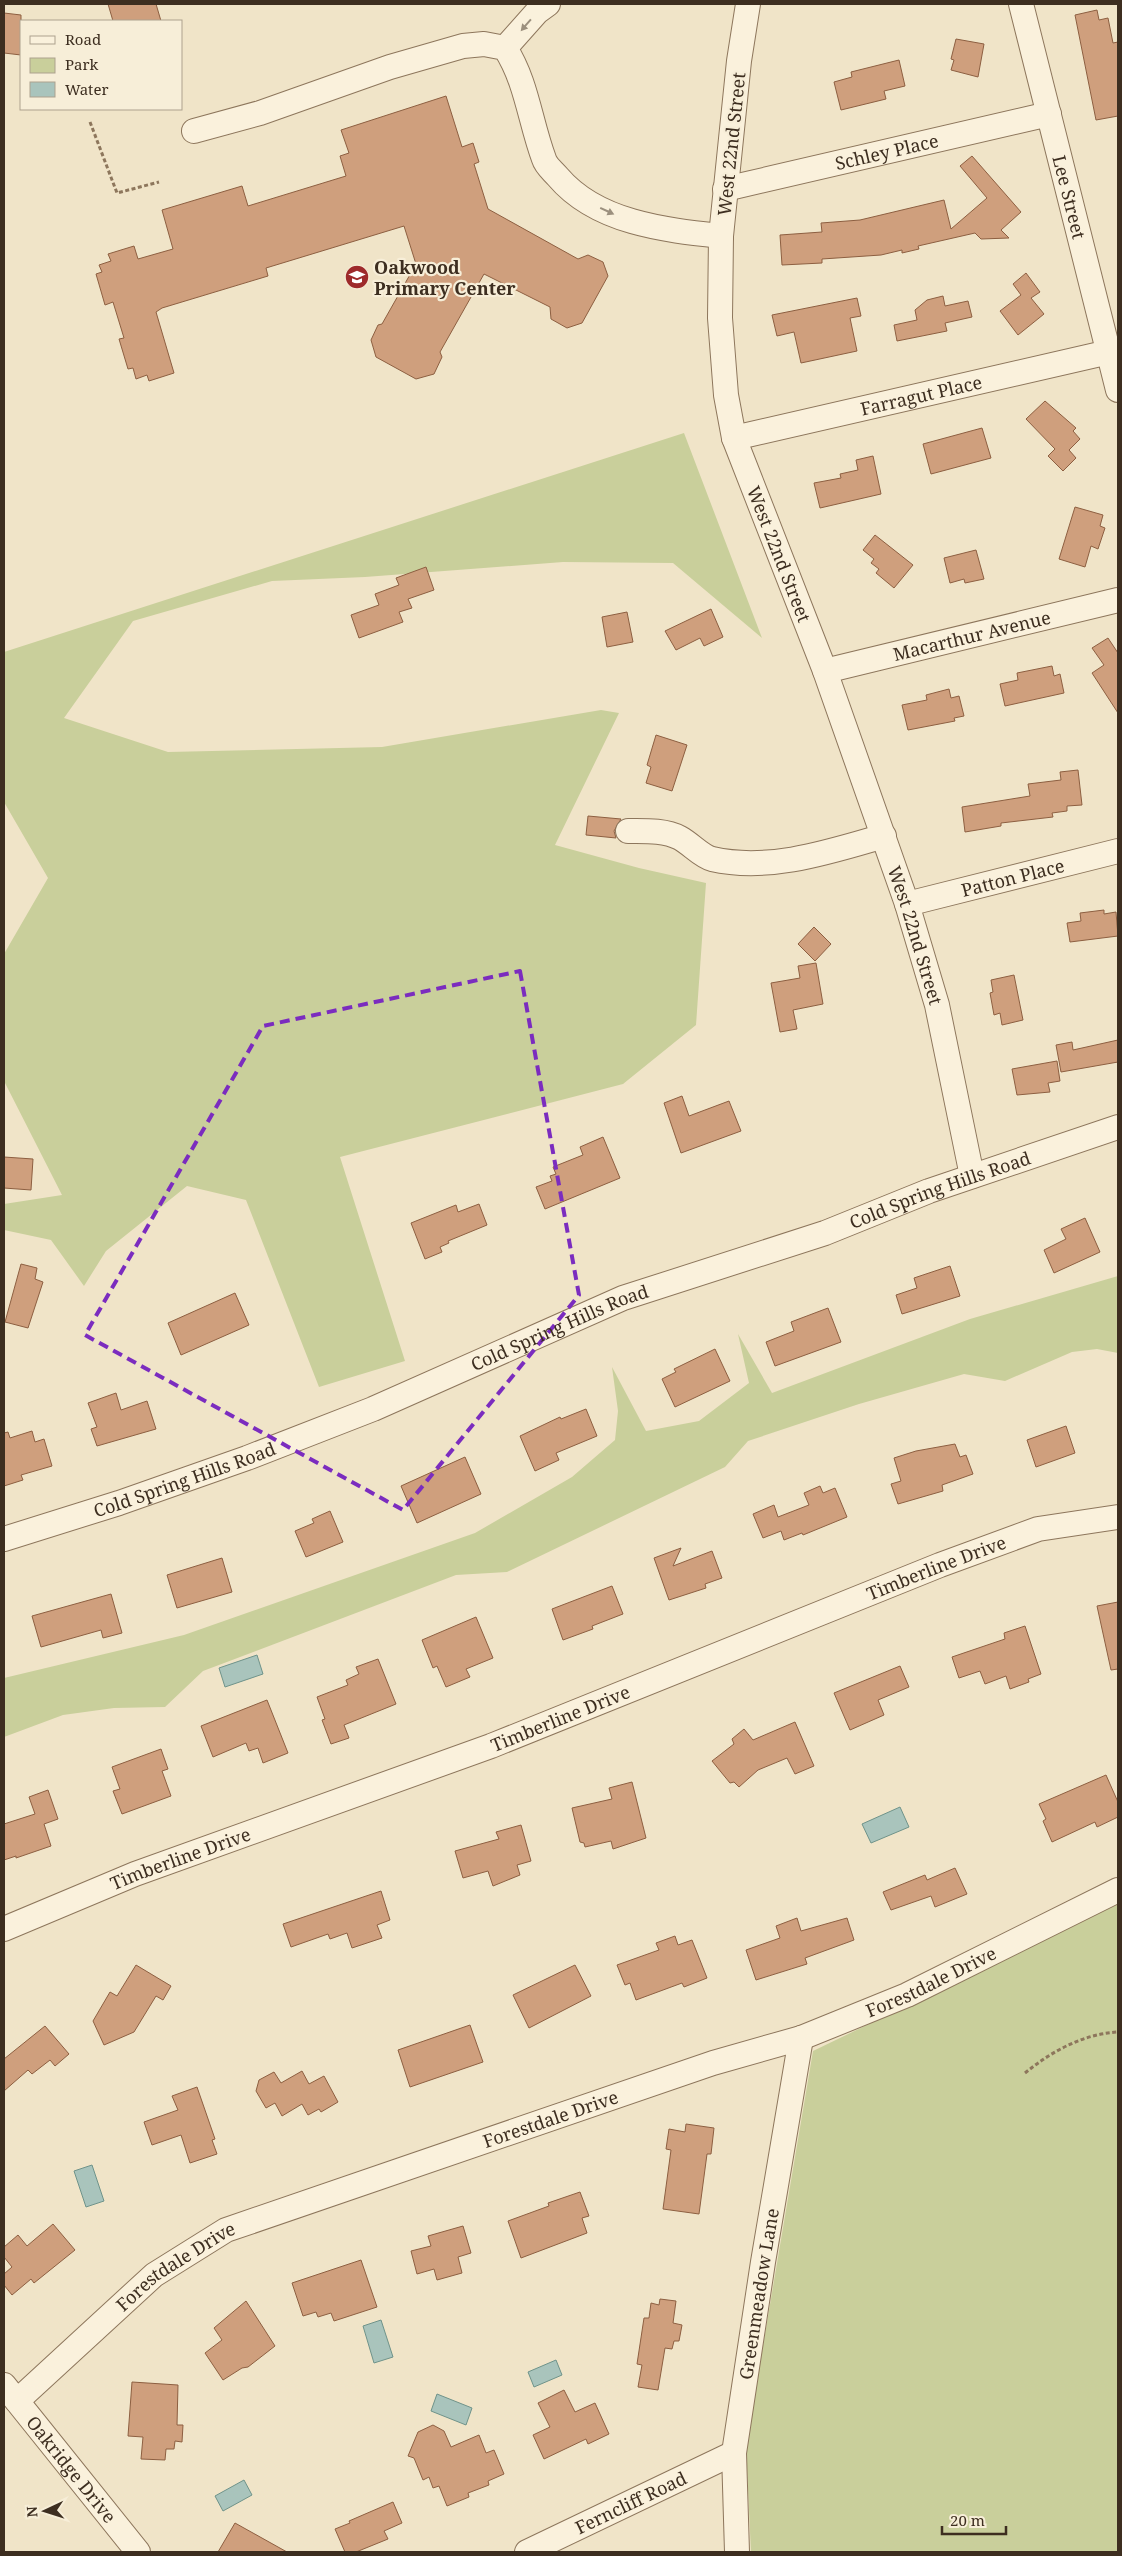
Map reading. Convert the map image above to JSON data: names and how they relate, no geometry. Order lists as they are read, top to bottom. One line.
{"streets":{"street":["West 22nd Street","Schley Place","Lee Street","Farragut Place","Macarthur Avenue","Patton Place","Cold Spring Hills Road","Timberline Drive","Forestdale Drive","Greenmeadow Lane","Oakridge Drive","Ferncliff Road"]},"crossings":[["West 22nd Street","Schley Place"],["West 22nd Street","Farragut Place"],["West 22nd Street","Macarthur Avenue"],["West 22nd Street","Patton Place"],["West 22nd Street","Cold Spring Hills Road"],["Schley Place","Lee Street"],["Lee Street","Farragut Place"],["Forestdale Drive","Greenmeadow Lane"],["Forestdale Drive","Oakridge Drive"],["Greenmeadow Lane","Ferncliff Road"]],"places":{"school or university":["Oakwood Primary Center"]},"legend":["Road","Park","Water"],"scale_bar":"20 m","north":"left"}
